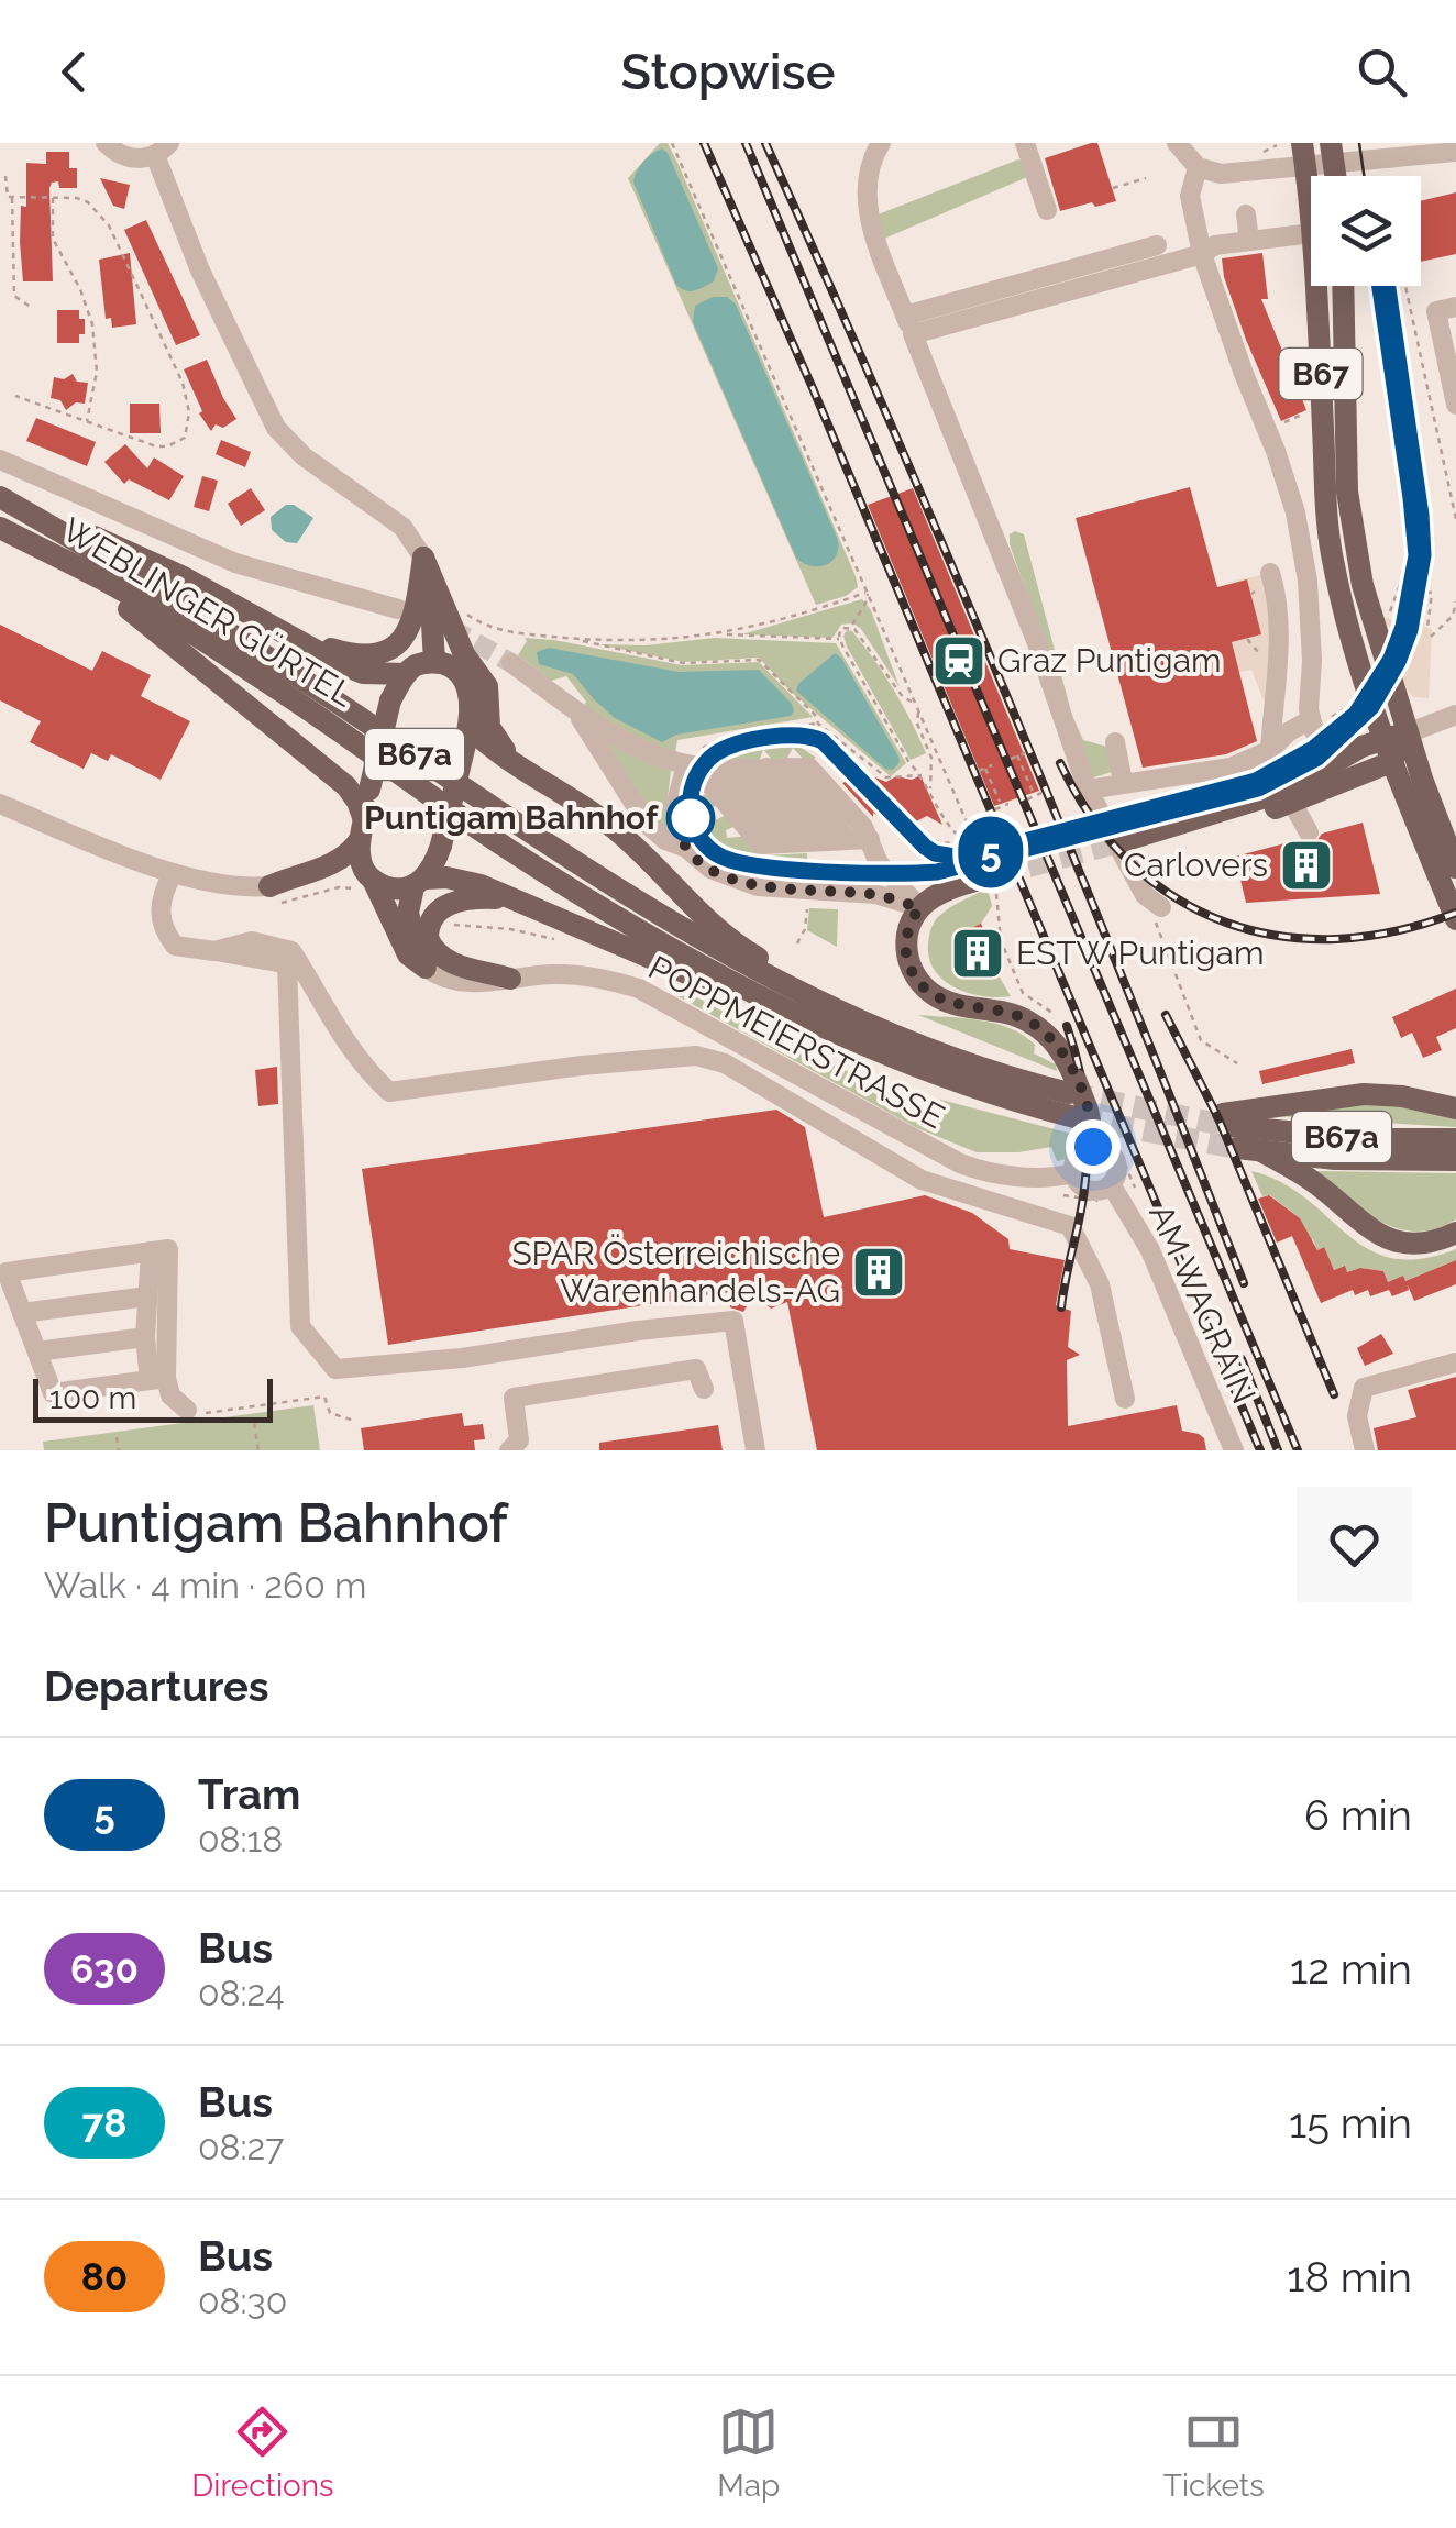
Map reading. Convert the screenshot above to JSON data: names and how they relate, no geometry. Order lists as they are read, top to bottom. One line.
{"streets":{"main road":["B67","WEBLINGER GÜRTEL","B67a"],"street":["POPPMEIERSTRASSE","AM WAGRAIN"]},"crossings":[["POPPMEIERSTRASSE","AM WAGRAIN"]],"places":{"station":["Graz Puntigam"],"other":["Puntigam Bahnhof"],"building":["Carlovers","ESTW Puntigam","SPAR Österreichische Warenhandels-AG"]},"lines":["tram line 5"],"scale_bar":"100 m","page":{"header":"Stopwise","on_map":"5","scale":"100 m","heading":[["Puntigam Bahnhof","Walk · 4 min · 260 m"],"Departures"],"list":[{"mark":"5","name":"Tram","note":"08:18","value":"6 min"},{"mark":"630","name":"Bus","note":"08:24","value":"12 min"},{"mark":"78","name":"Bus","note":"08:27","value":"15 min"},{"mark":"80","name":"Bus","note":"08:30","value":"18 min"}],"tabs":["Directions","Map","Tickets"]}}
